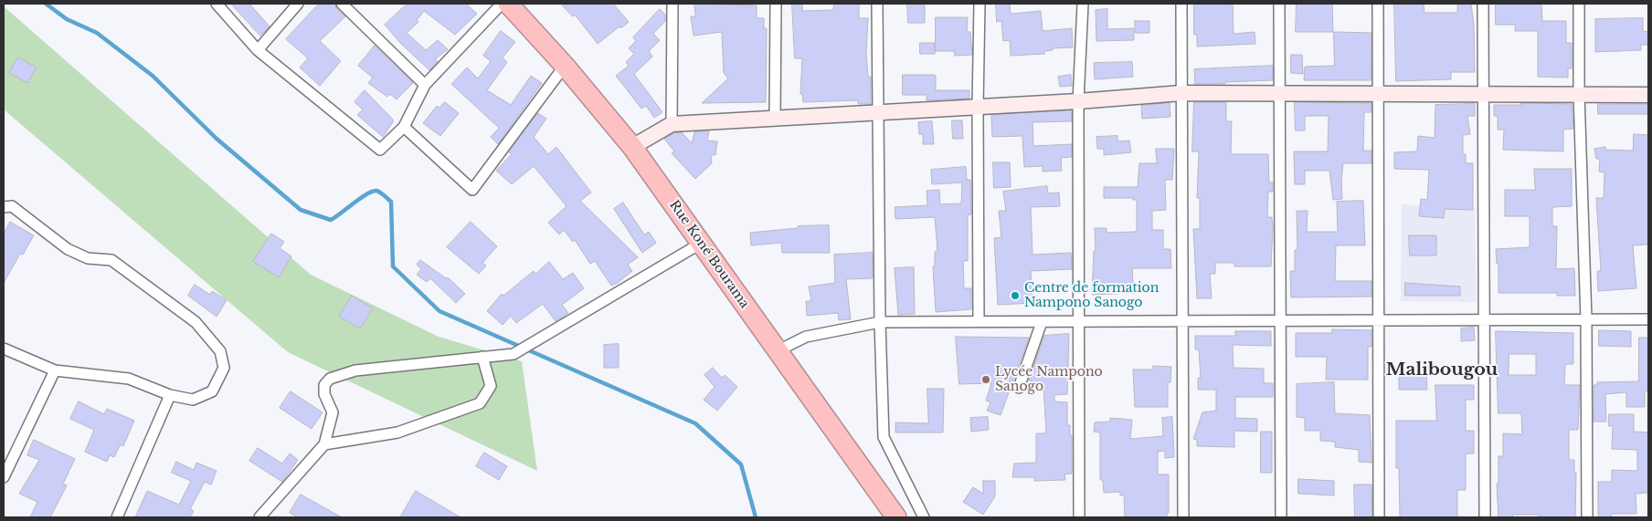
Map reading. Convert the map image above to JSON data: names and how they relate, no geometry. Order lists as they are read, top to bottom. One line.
{"streets":{"highway":["Rue Koné Bourama"]},"districts":["Malibougou"],"places":["Centre de formation Nampono Sanogo","Lycée Nampono Sanogo"]}
